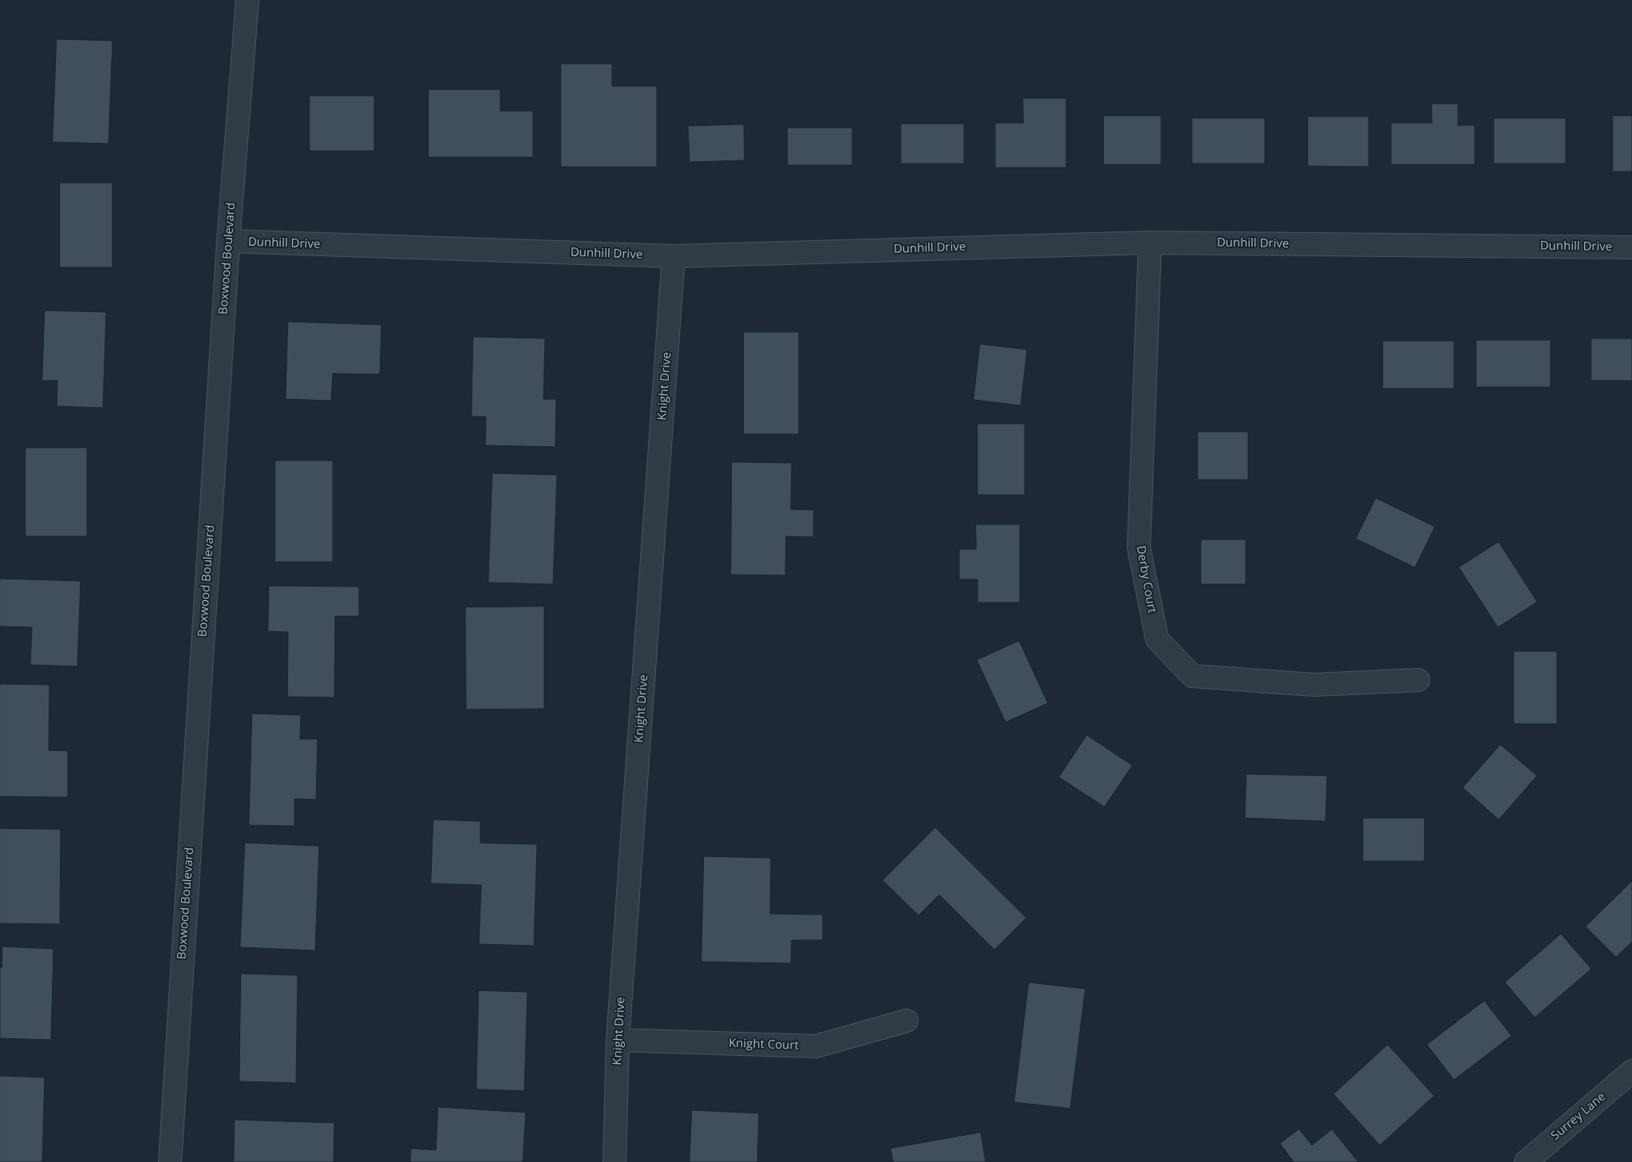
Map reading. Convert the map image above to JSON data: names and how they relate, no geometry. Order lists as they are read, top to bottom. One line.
{"streets":{"street":["Dunhill Drive","Boxwood Boulevard","Knight Drive","Derby Court","Knight Court","Surrey Lane"]},"crossings":[["Dunhill Drive","Boxwood Boulevard"],["Dunhill Drive","Knight Drive"],["Dunhill Drive","Derby Court"],["Knight Drive","Knight Court"]]}
